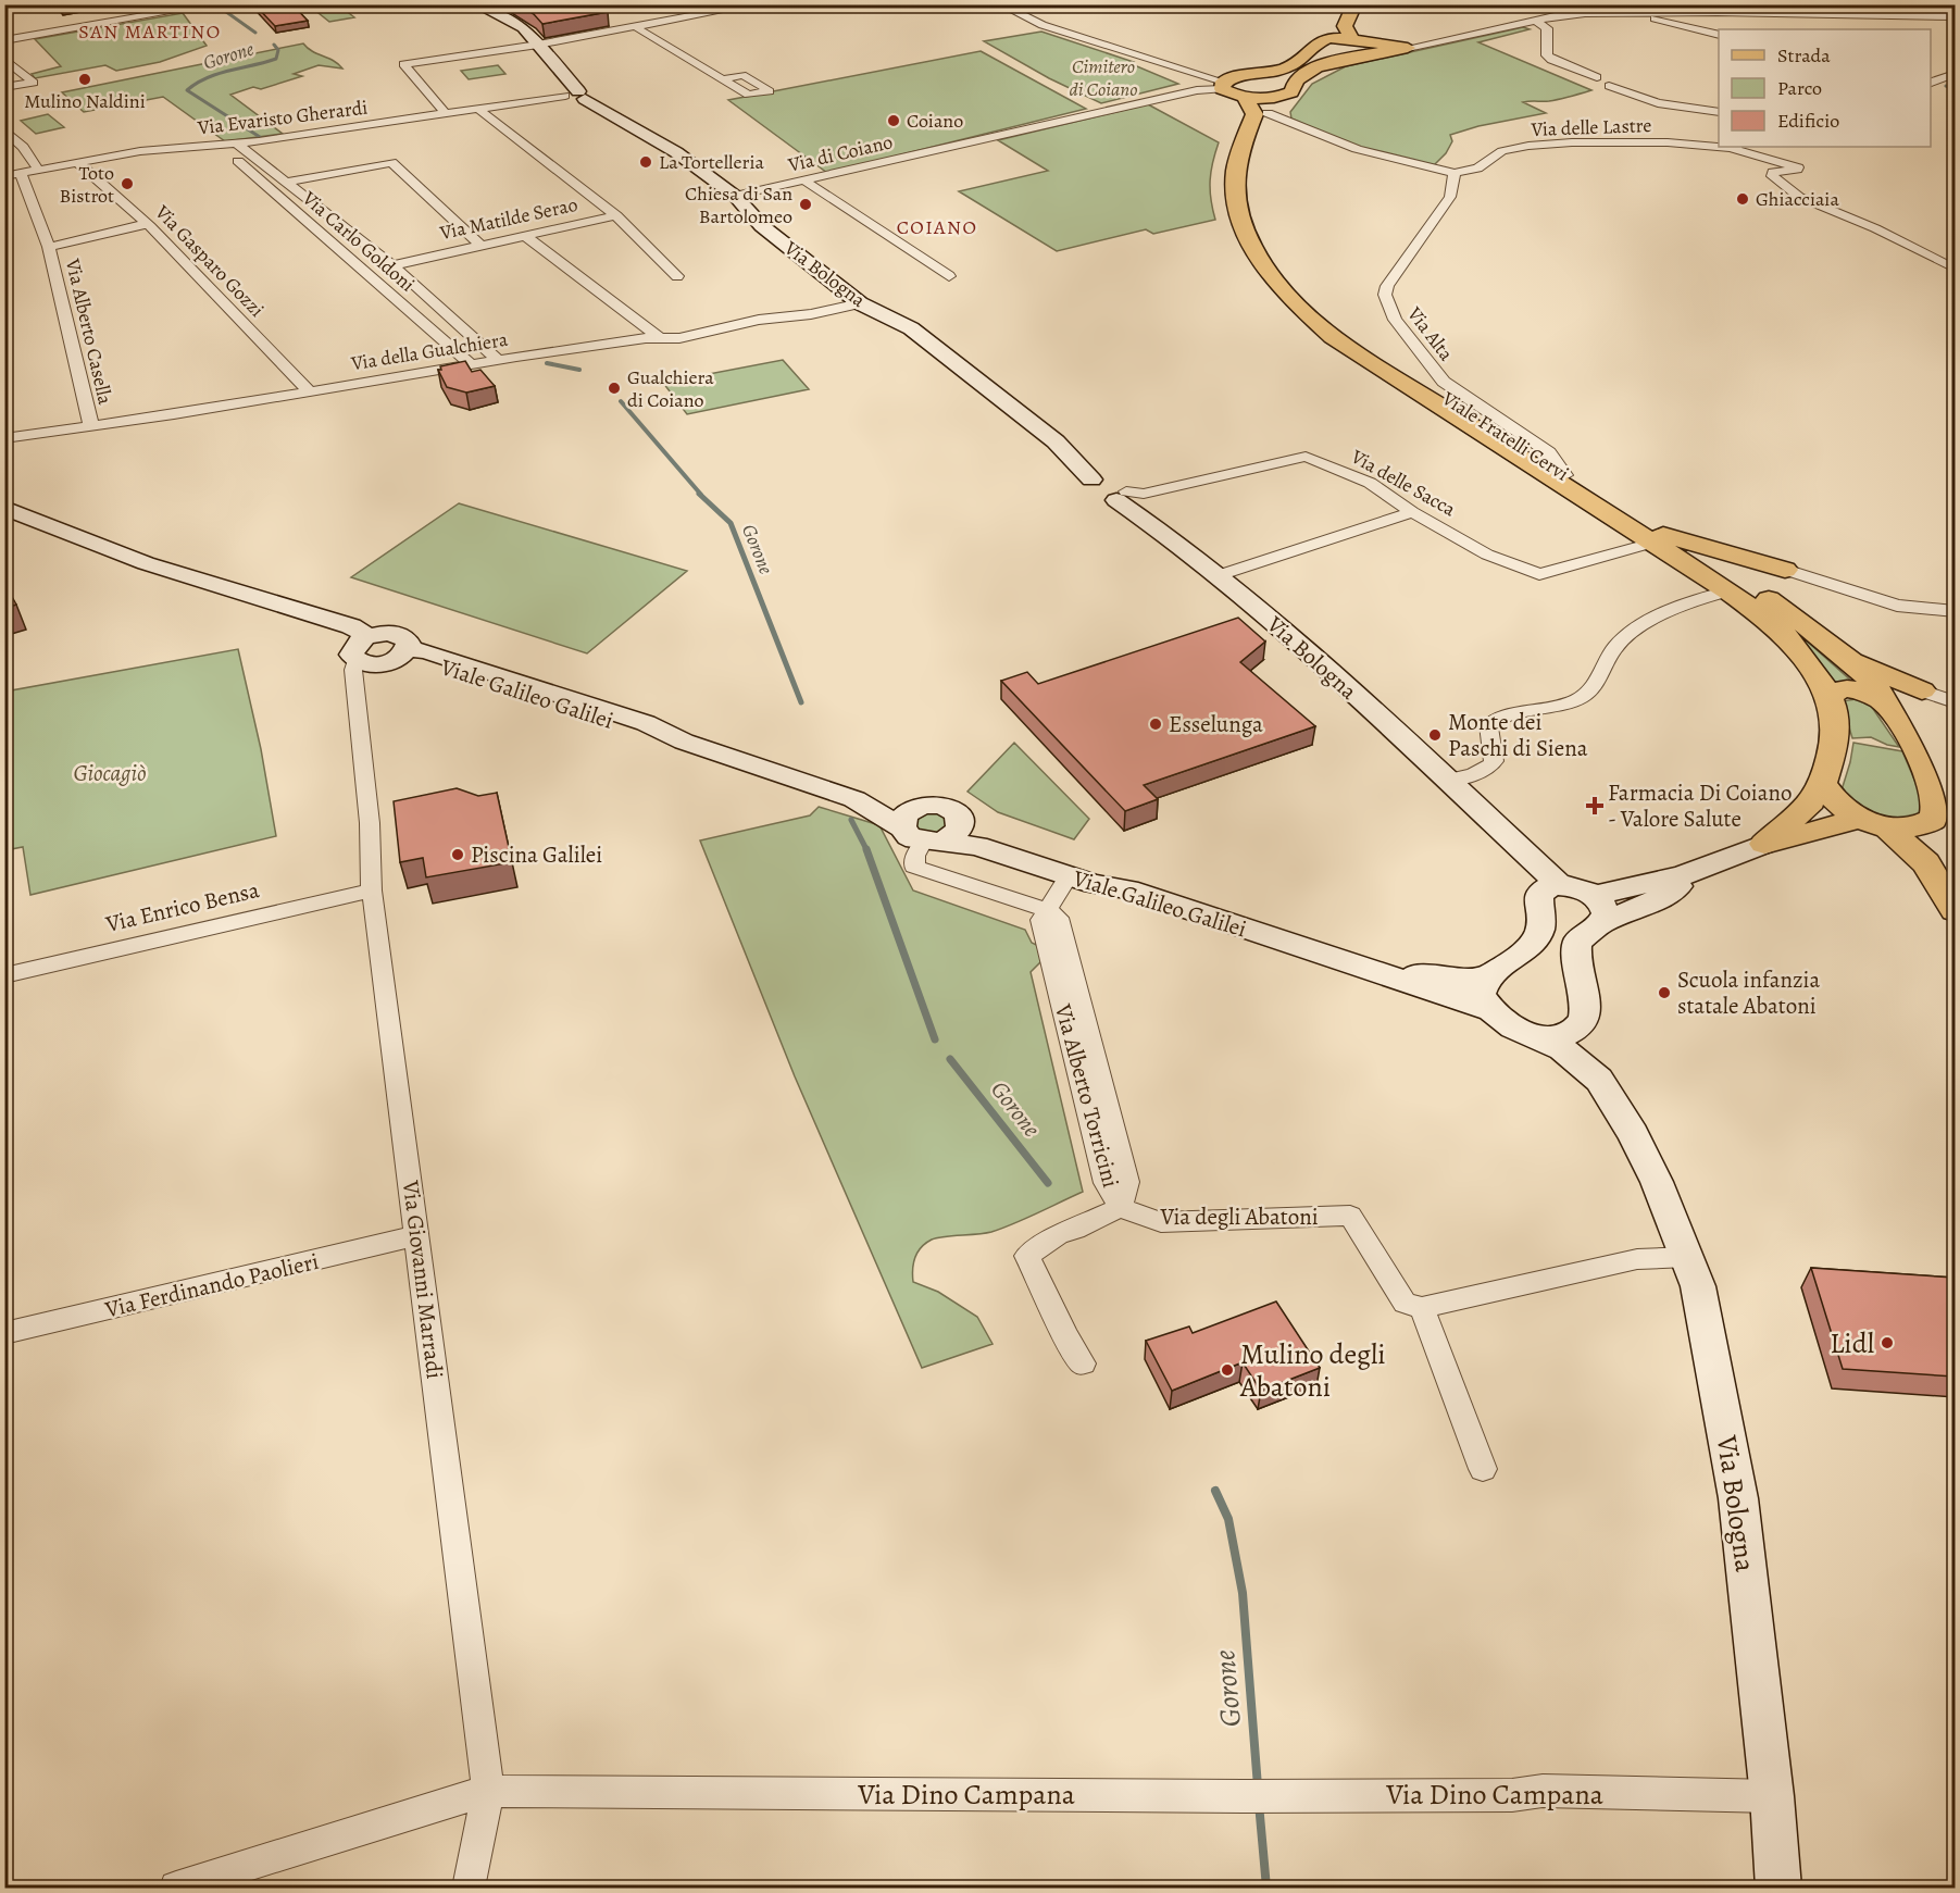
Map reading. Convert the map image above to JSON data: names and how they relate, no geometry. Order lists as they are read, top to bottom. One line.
{"streets":{"main road":["Viale Fratelli Cervi"],"street":["Via Evaristo Gherardi","Via delle Lastre","Via di Coiano","Via Matilde Serao","Via Carlo Goldoni","Via Gasparo Gozzi","Via Bologna","Via Alberto Casella","Via Alta","Via della Gualchiera","Via delle Sacca","Viale Galileo Galilei","Via Enrico Bensa","Via Alberto Torricini","Via degli Abatoni","Via Giovanni Marradi","Via Ferdinando Paolieri","Via Dino Campana"]},"crossings":[["Via Evaristo Gherardi","Via Matilde Serao"],["Via Evaristo Gherardi","Via Carlo Goldoni"],["Via Evaristo Gherardi","Via Gasparo Gozzi"],["Via Evaristo Gherardi","Via Bologna"],["Via Evaristo Gherardi","Via Alberto Casella"],["Via delle Lastre","Via Alta"],["Via di Coiano","Via Bologna"],["Via Matilde Serao","Via Carlo Goldoni"],["Via Carlo Goldoni","Via della Gualchiera"],["Via Gasparo Gozzi","Via Alberto Casella"],["Via Gasparo Gozzi","Via della Gualchiera"],["Via Bologna","Via della Gualchiera"],["Via Bologna","Via delle Sacca"],["Via Bologna","Via Dino Campana"],["Via Alberto Casella","Via della Gualchiera"],["Via Alta","Viale Fratelli Cervi"],["Viale Fratelli Cervi","Via delle Sacca"],["Viale Galileo Galilei","Via Alberto Torricini"],["Viale Galileo Galilei","Via Giovanni Marradi"],["Via Enrico Bensa","Via Giovanni Marradi"],["Via Alberto Torricini","Via degli Abatoni"],["Via Giovanni Marradi","Via Ferdinando Paolieri"],["Via Giovanni Marradi","Via Dino Campana"]],"districts":["SAN MARTINO","COIANO"],"water":["Gorone"],"parks":["Cimitero di Coiano","Giocagiò"],"places":{"other":["Mulino Naldini","Coiano","La Tortelleria","Toto Bistrot","Ghiacciaia","Chiesa di San Bartolomeo","Gualchiera di Coiano","Esselunga","Monte dei Paschi di Siena","Piscina Galilei","Scuola infanzia statale Abatoni","Lidl","Mulino degli Abatoni"],"health":["Farmacia Di Coiano - Valore Salute"]},"legend":["Strada","Parco","Edificio"]}
